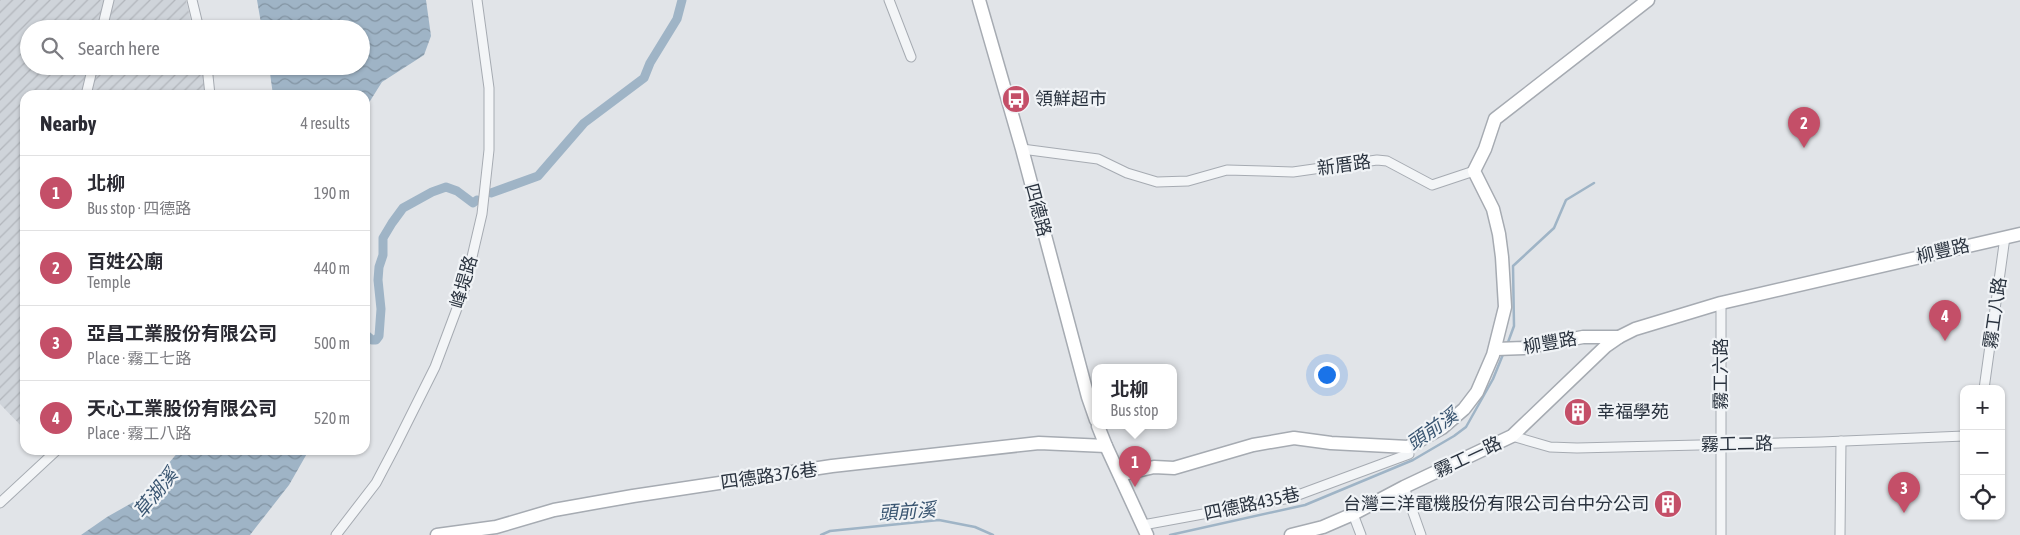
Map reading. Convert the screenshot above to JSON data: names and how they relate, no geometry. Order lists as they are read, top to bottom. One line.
{"streets":{"street":["新厝路","四德路","柳豐路","峰堤路","霧工八路","霧工六路","霧工二路","霧工一路","四德路376巷","四德路435巷"]},"crossings":[["新厝路","四德路"],["柳豐路","霧工八路"],["柳豐路","霧工六路"],["柳豐路","霧工一路"],["霧工六路","霧工二路"],["霧工二路","霧工一路"]],"water":["頭前溪","草湖溪"],"places":{"bus stop":["領鮮超市"],"building":["幸福學苑","台灣三洋電機股份有限公司台中分公司"]},"page":{"search":"Search here","heading":["Nearby","4 results"],"pins":["2","4","1","3"],"list":[{"mark":"1","name":"北柳","note":"Bus stop · 四德路","value":"190 m"},{"mark":"2","name":"百姓公廟","note":"Temple","value":"440 m"},{"mark":"3","name":"亞昌工業股份有限公司","note":"Place · 霧工七路","value":"500 m"},{"mark":"4","name":"天心工業股份有限公司","note":"Place · 霧工八路","value":"520 m"}],"popup":["北柳","Bus stop"],"map_buttons":["+","−"]}}
